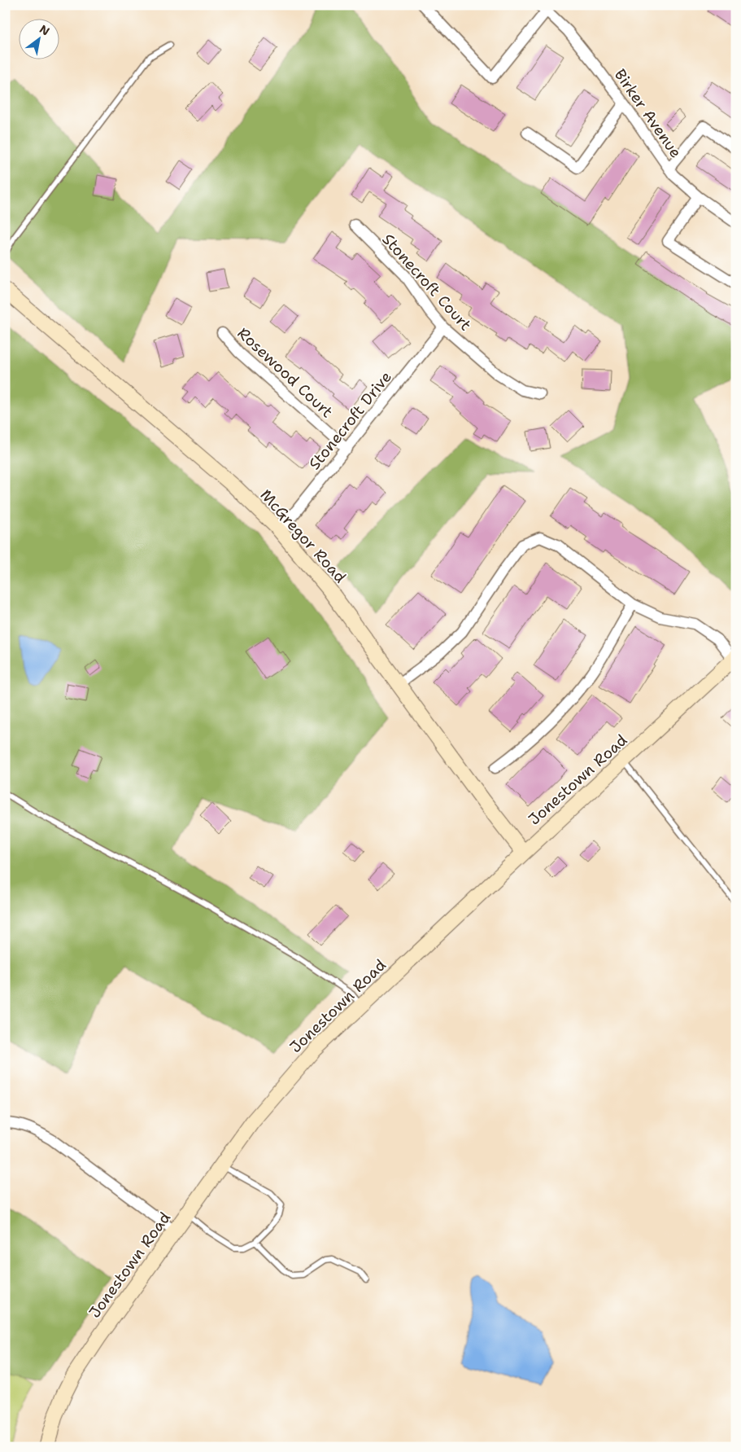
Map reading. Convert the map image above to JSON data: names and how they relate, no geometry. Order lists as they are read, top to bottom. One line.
{"streets":{"main road":["McGregor Road","Jonestown Road"],"street":["Birker Avenue","Stonecroft Court","Rosewood Court","Stonecroft Drive"]},"crossings":[["Stonecroft Court","Stonecroft Drive"],["Rosewood Court","Stonecroft Drive"],["Stonecroft Drive","McGregor Road"],["McGregor Road","Jonestown Road"]],"north":"top right"}
